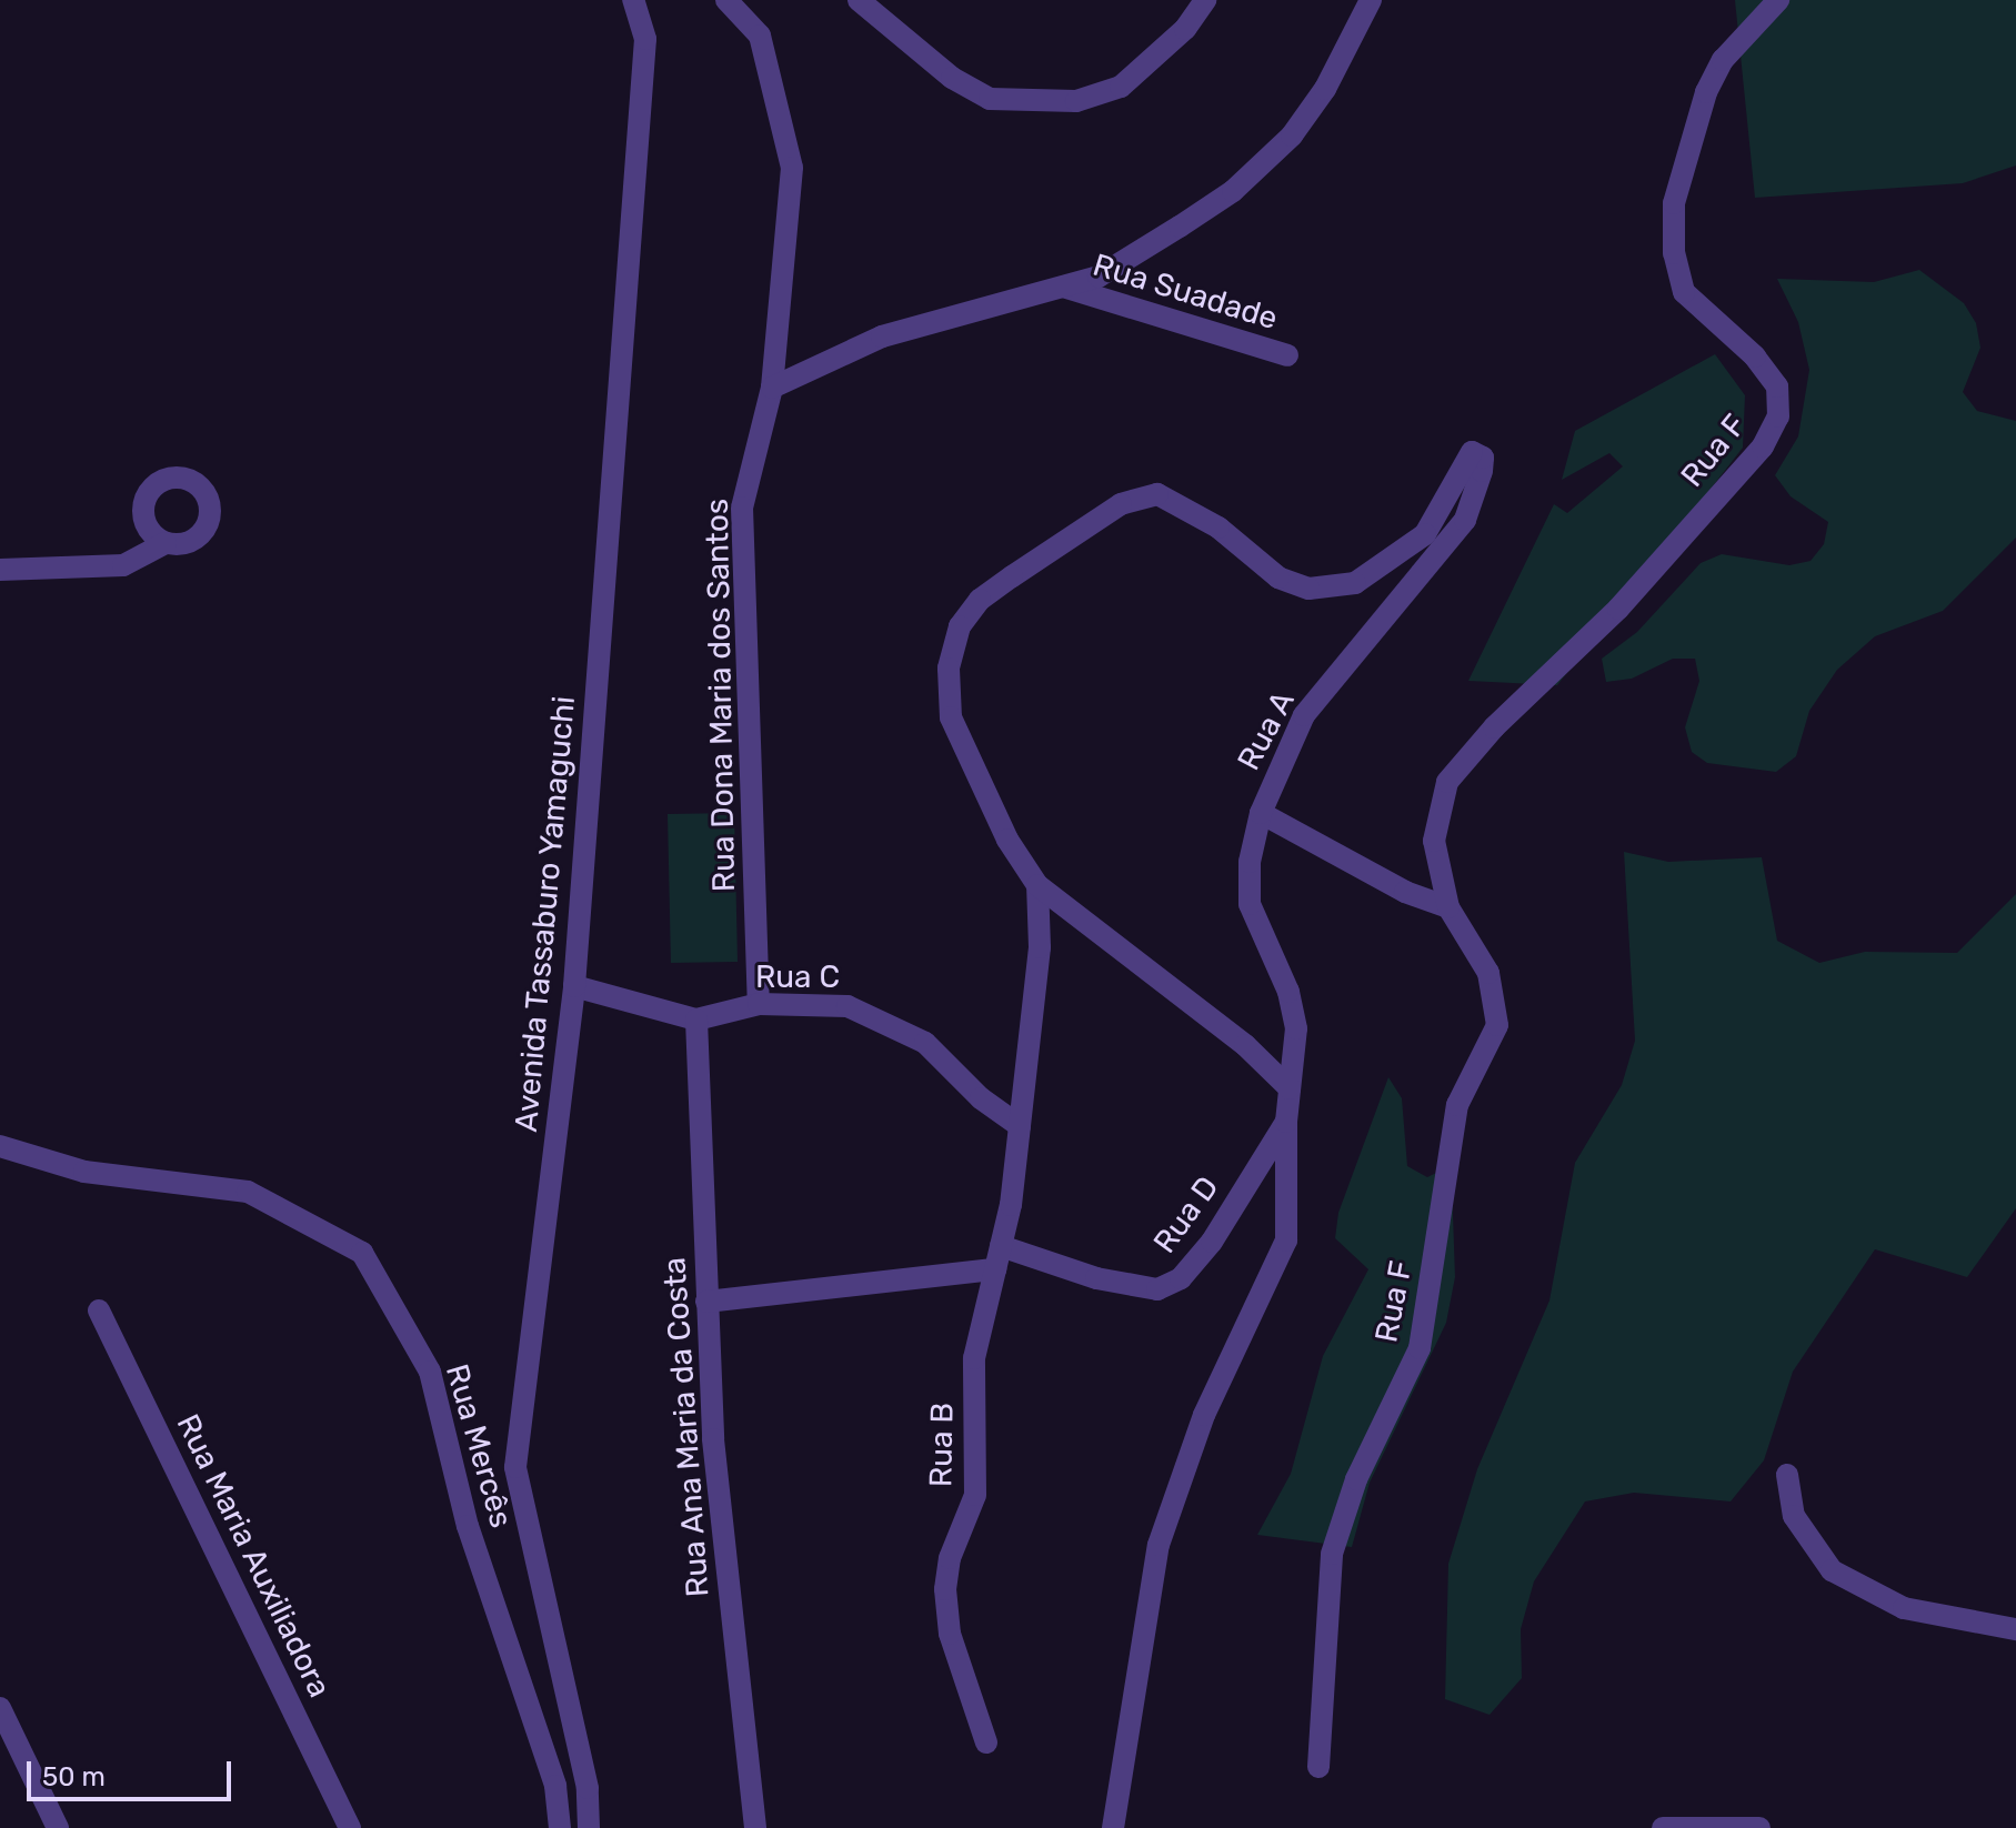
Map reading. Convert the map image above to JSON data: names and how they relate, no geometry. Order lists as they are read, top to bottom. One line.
{"streets":{"street":["Rua Suadade","Rua F","Rua Dona Maria dos Santos","Rua A","Avenida Tassaburo Yamaguchi","Rua C","Rua D","Rua Ana Maria da Costa","Rua B","Rua Mercês","Rua Maria Auxiliadora"]},"crossings":[["Rua Suadade","Rua Dona Maria dos Santos"],["Rua Dona Maria dos Santos","Rua C"],["Rua A","Rua D"],["Rua A","Rua B"],["Rua C","Rua Ana Maria da Costa"],["Rua C","Rua B"],["Rua D","Rua B"]],"scale_bar":"50 m"}
